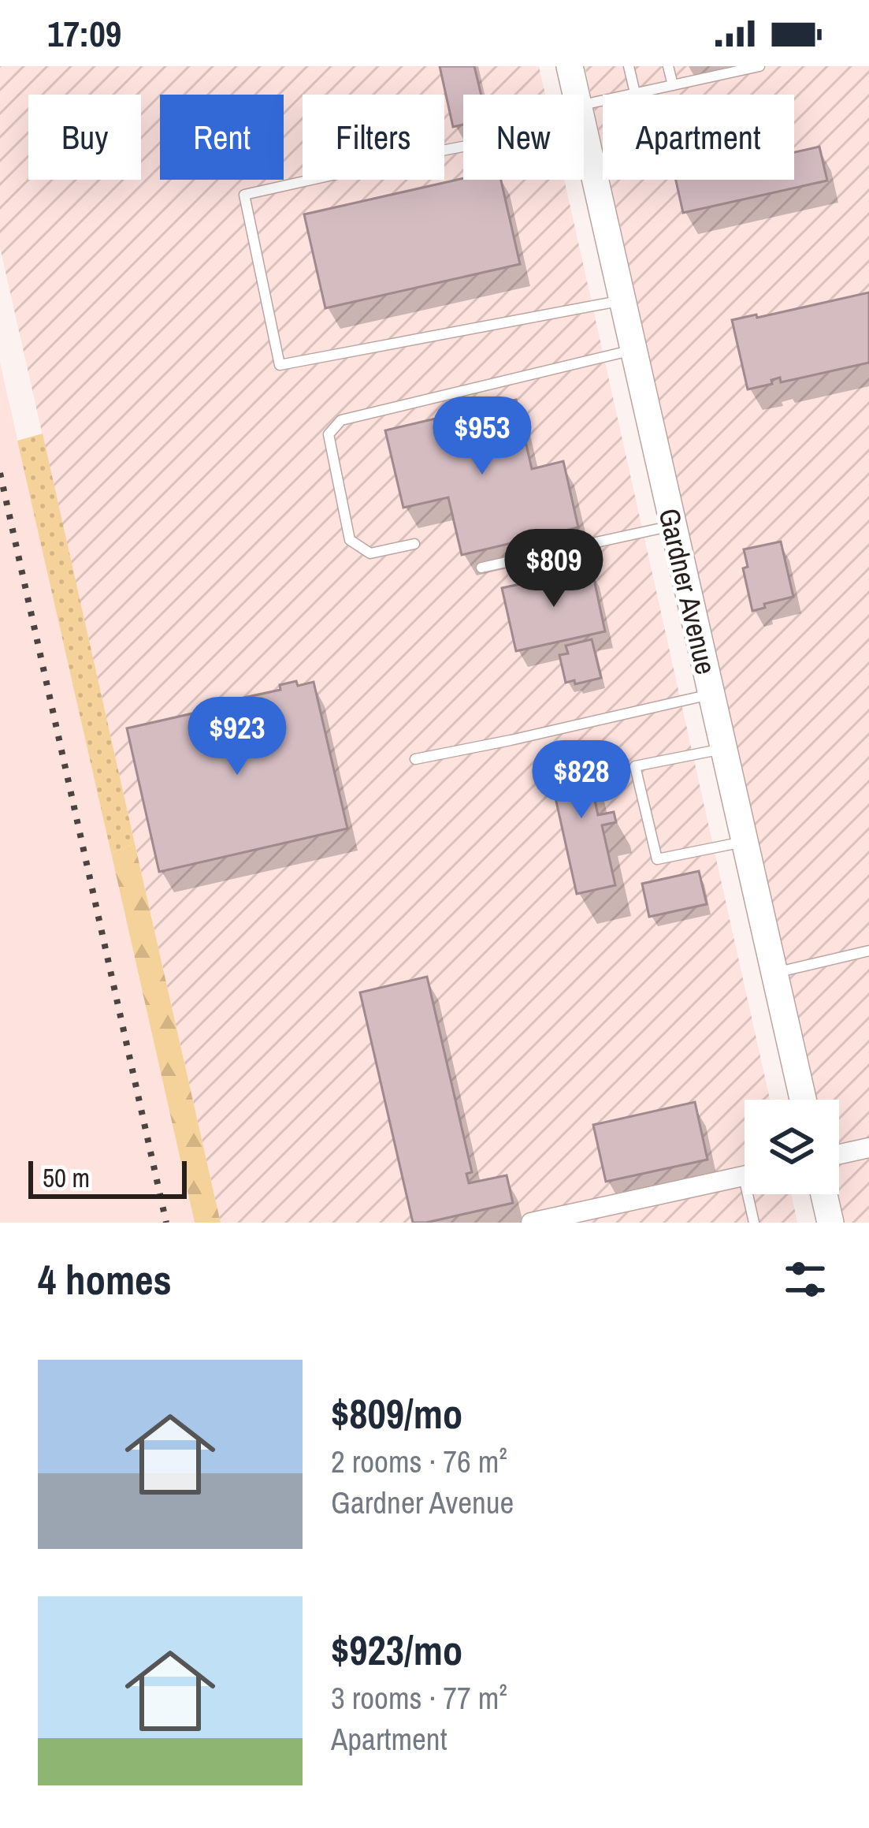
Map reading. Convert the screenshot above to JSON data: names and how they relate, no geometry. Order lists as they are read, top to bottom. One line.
{"streets":{"street":["Gardner Avenue"]},"scale_bar":"50 m","page":{"status":"17:09","chip":["Buy","Rent","Filters","New","Apartment"],"price":["$953","$809","$923","$828"],"scale":"50 m","heading":"4 homes","list":[{"name":"$809/mo","note":"2 rooms · 76 m² · Gardner Avenue"},{"name":"$923/mo","note":"3 rooms · 77 m² · Apartment"}]}}
